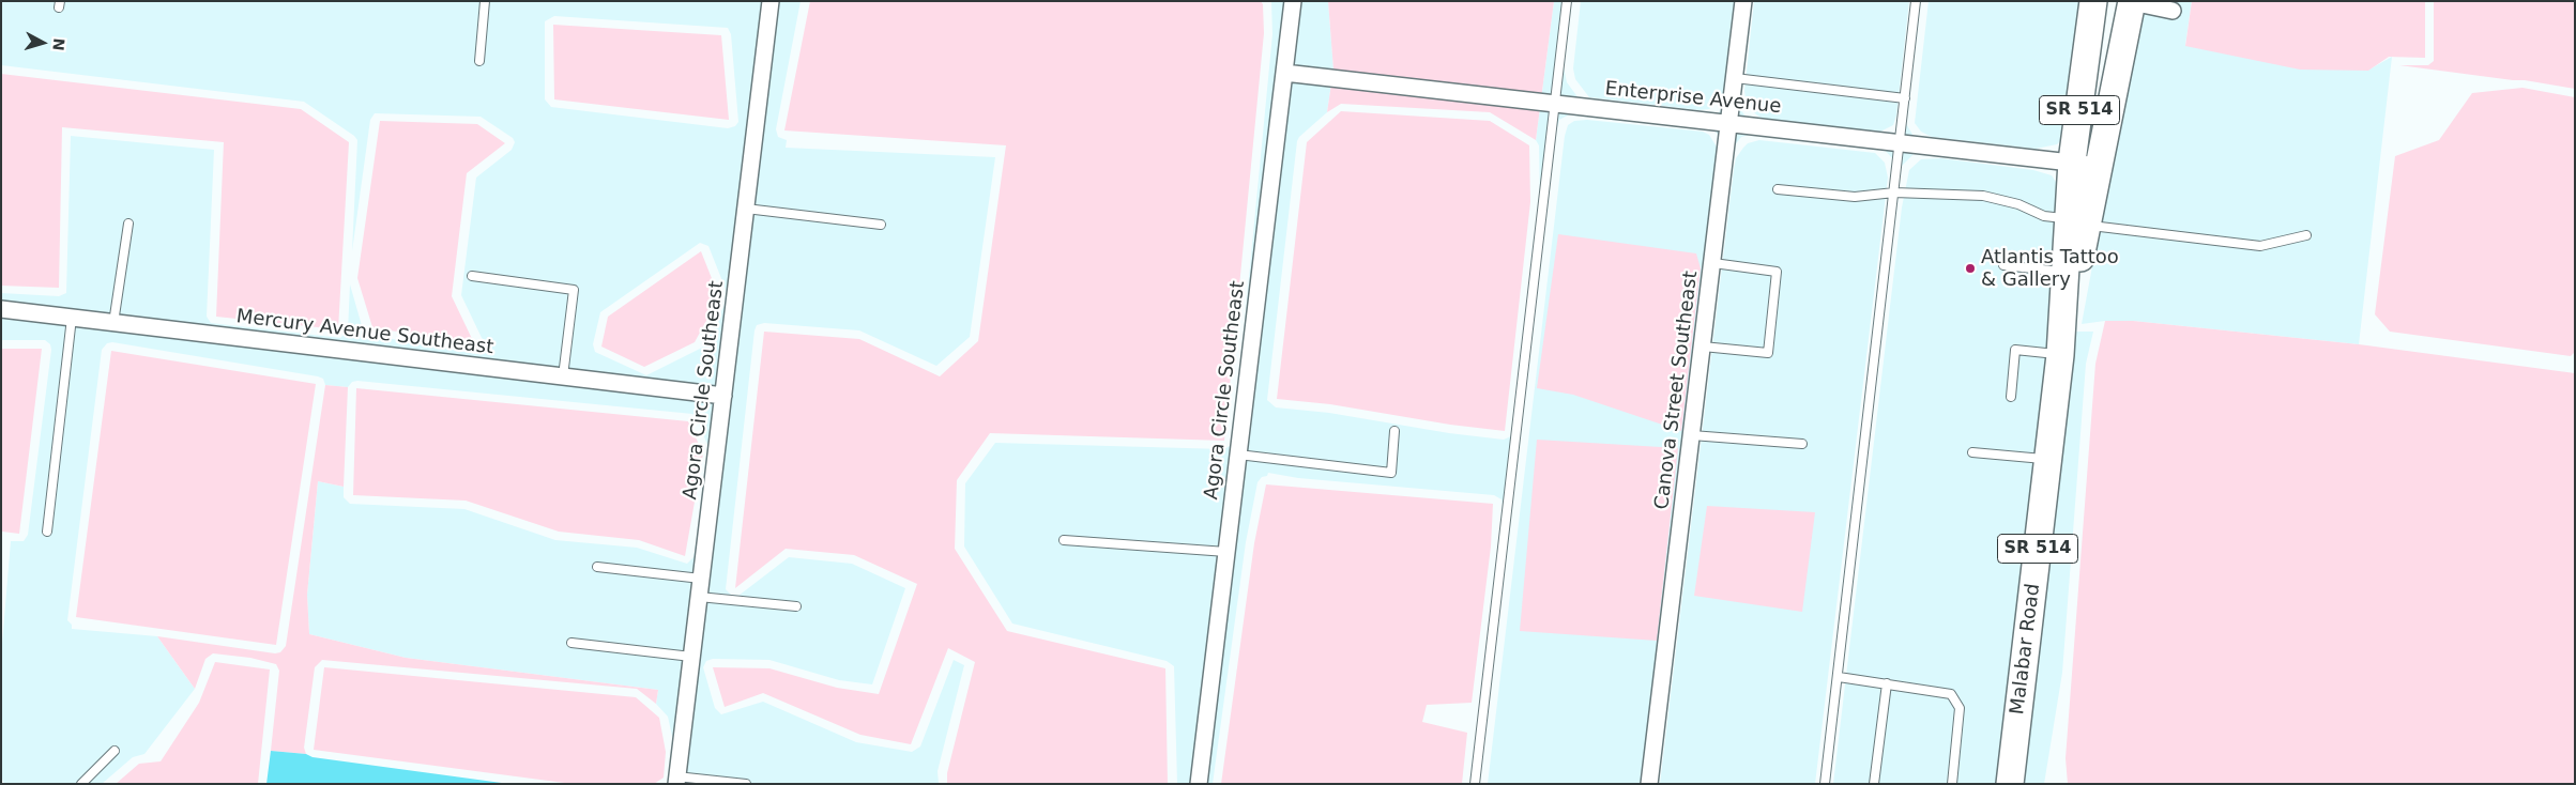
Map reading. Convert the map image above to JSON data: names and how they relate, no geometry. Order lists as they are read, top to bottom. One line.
{"streets":{"main road":["SR 514","Malabar Road"],"street":["Enterprise Avenue","Mercury Avenue Southeast","Agora Circle Southeast","Canova Street Southeast"]},"crossings":[["Enterprise Avenue","Agora Circle Southeast"],["Enterprise Avenue","Canova Street Southeast"],["Enterprise Avenue","Malabar Road"],["Mercury Avenue Southeast","Agora Circle Southeast"]],"places":["Atlantis Tattoo & Gallery"],"north":"right"}
